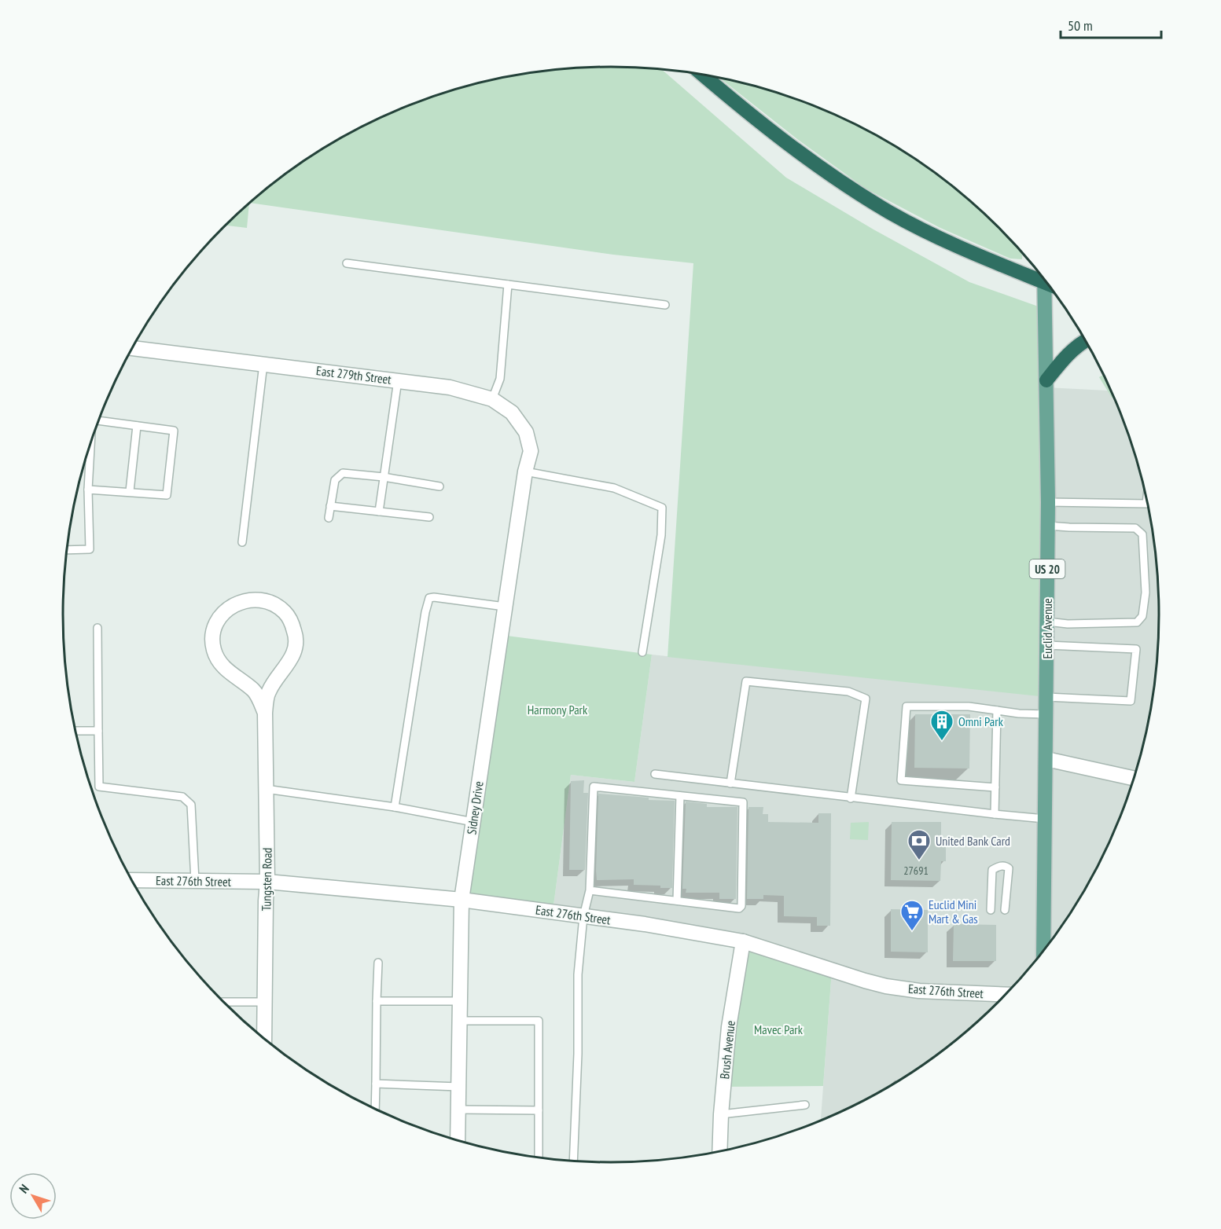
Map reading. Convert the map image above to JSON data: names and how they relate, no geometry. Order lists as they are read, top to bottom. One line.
{"streets":{"main road":["US 20","Euclid Avenue"],"street":["East 279th Street","Sidney Drive","Tungsten Road","East 276th Street","Brush Avenue"]},"crossings":[["East 279th Street","Sidney Drive"],["Sidney Drive","East 276th Street"],["Tungsten Road","East 276th Street"],["East 276th Street","Brush Avenue"]],"parks":["Harmony Park","Mavec Park"],"places":{"building":["Omni Park"],"bank":["United Bank Card"],"supermarket":["Euclid Mini Mart & Gas"]},"house_numbers":["27691"],"scale_bar":"50 m","north":"top left"}
